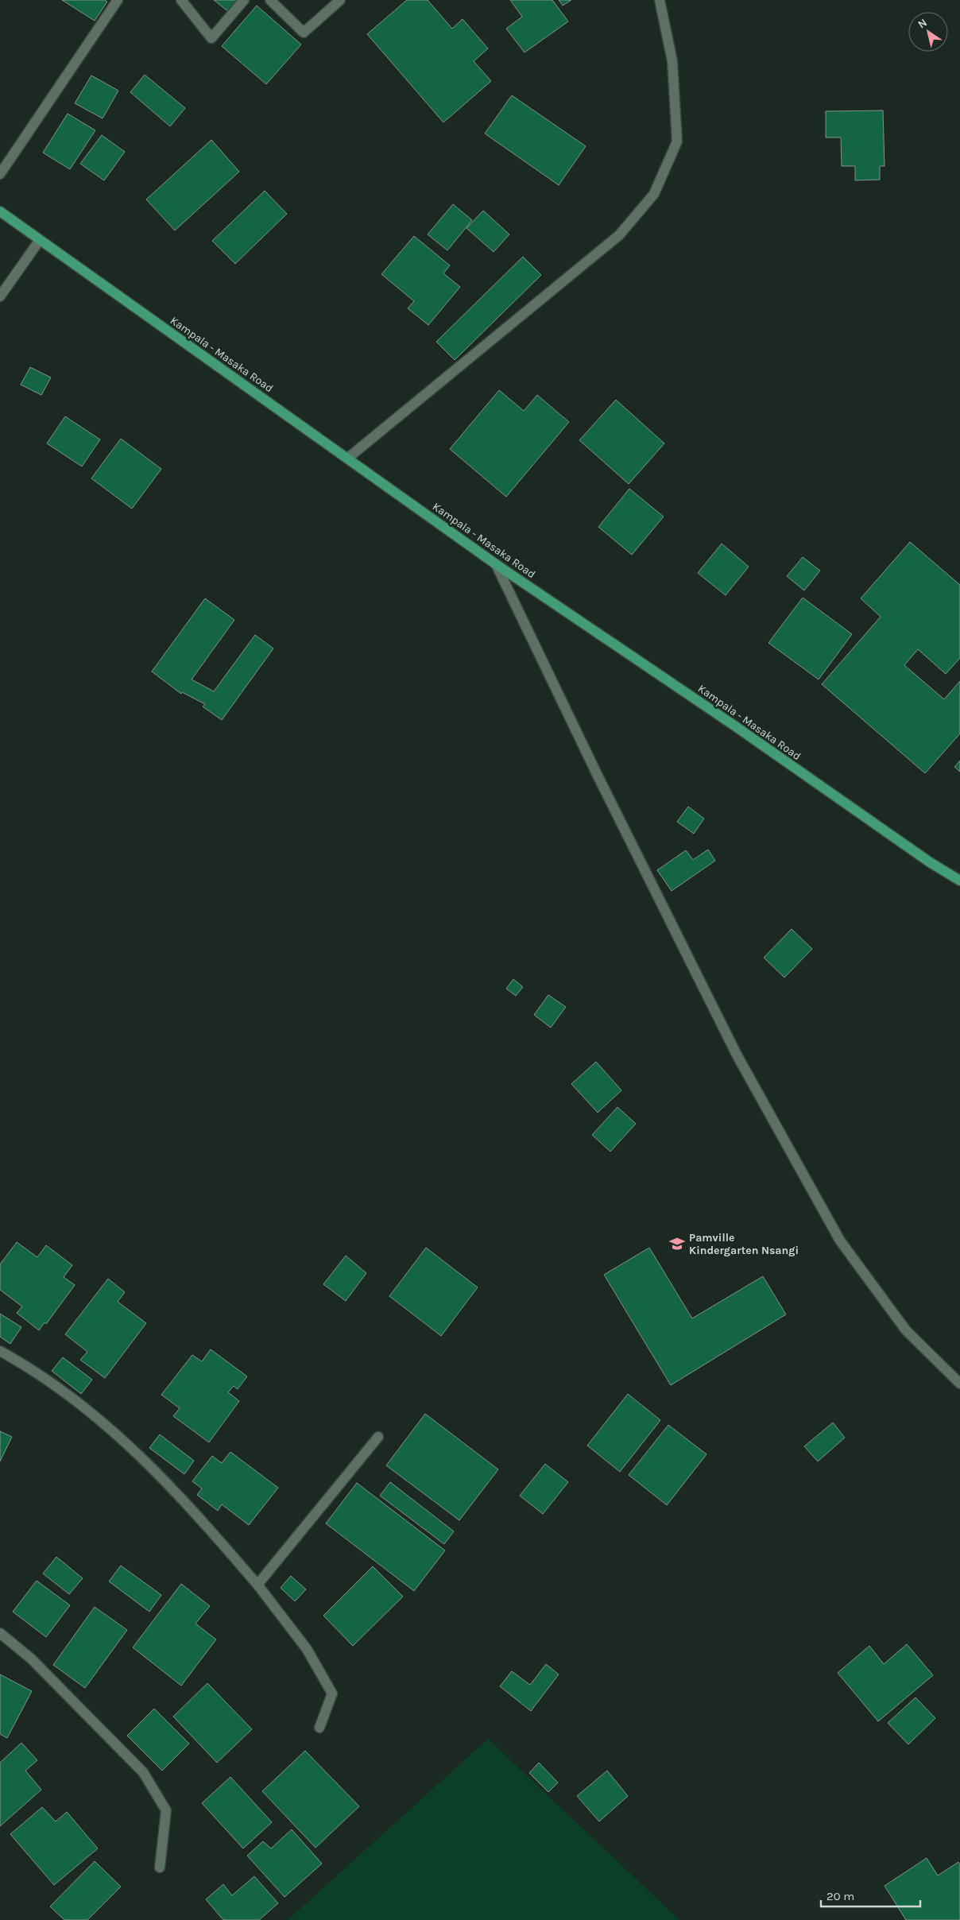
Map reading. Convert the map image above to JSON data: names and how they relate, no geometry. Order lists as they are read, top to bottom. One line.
{"streets":{"main road":["Kampala - Masaka Road"]},"places":{"school or university":["Pamville Kindergarten Nsangi"]},"scale_bar":"20 m","north":"top left"}
